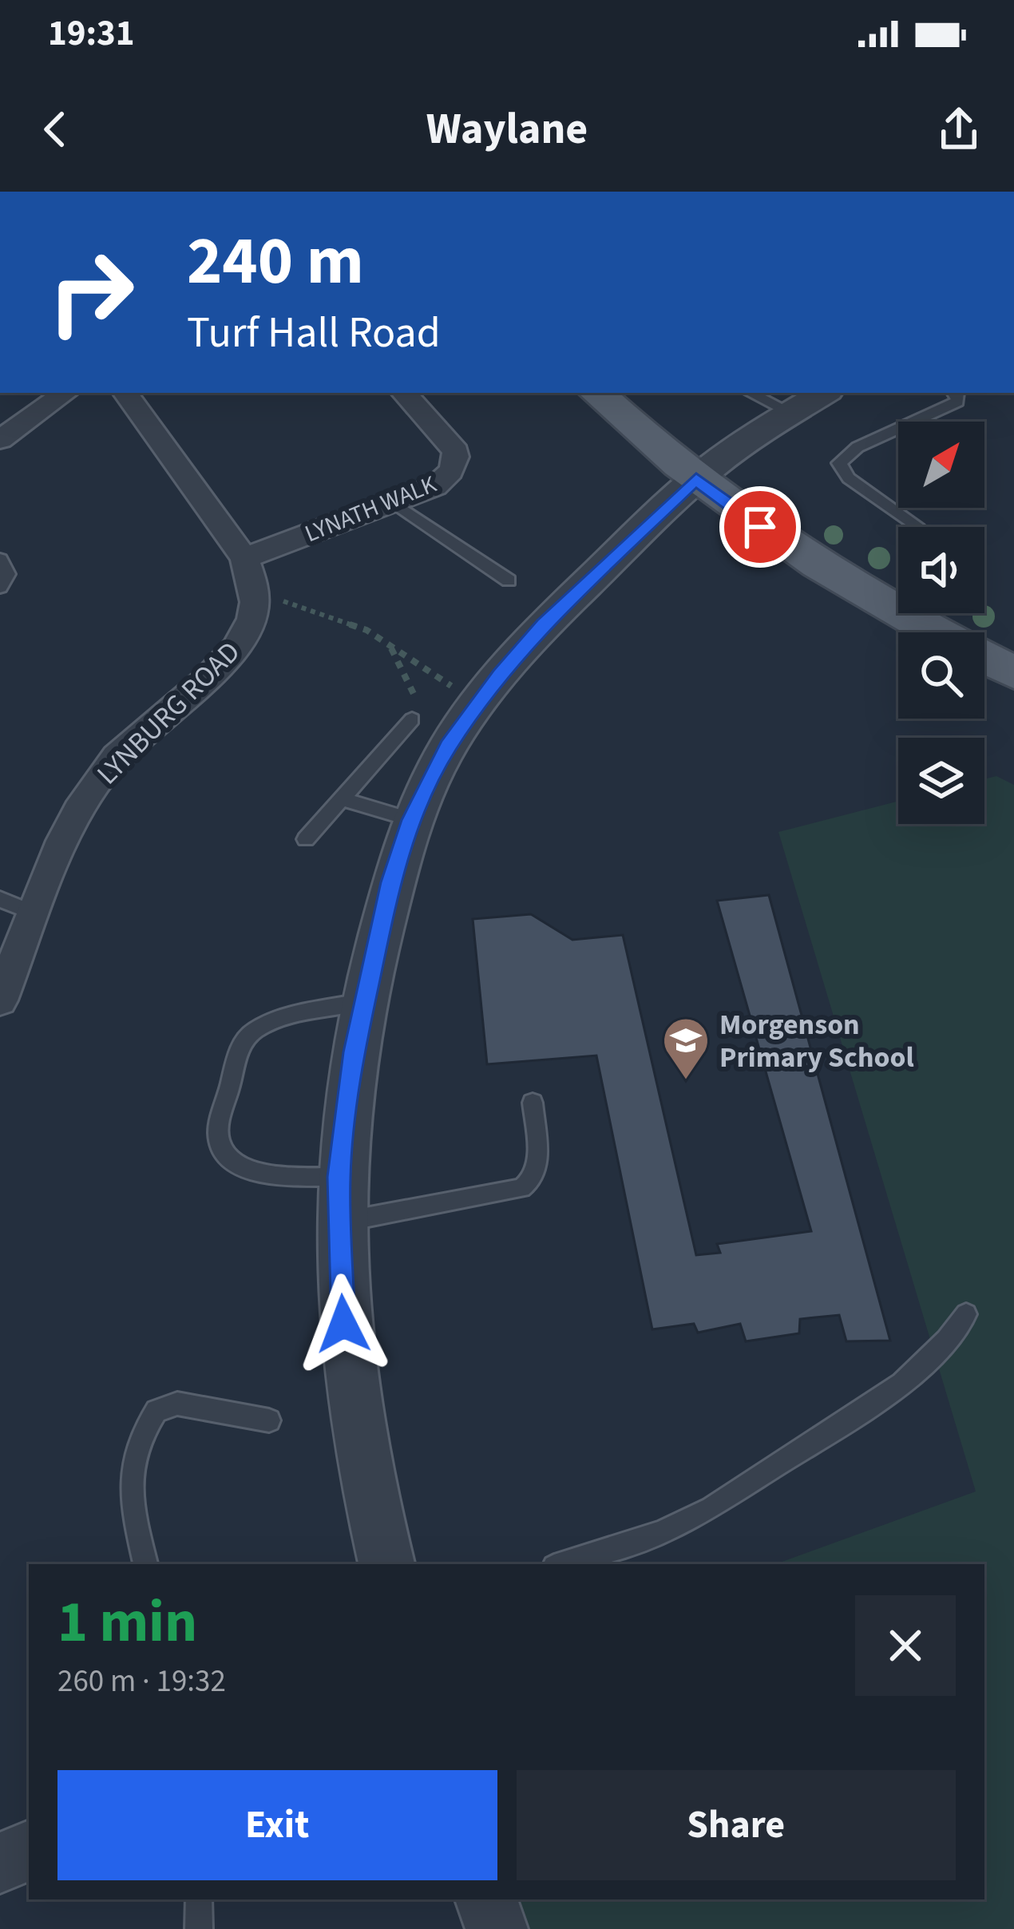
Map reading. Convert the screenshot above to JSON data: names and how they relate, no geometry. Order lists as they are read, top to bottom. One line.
{"streets":{"street":["LYNATH WALK","LYNBURG ROAD"]},"crossings":[["LYNATH WALK","LYNBURG ROAD"]],"places":{"school or university":["Morgenson Primary School"]},"north":"top right","page":{"status":"19:31","header":"Waylane","turn":["240 m","Turf Hall Road"],"heading":["1 min","260 m · 19:32"],"buttons":["Exit","Share"]}}
